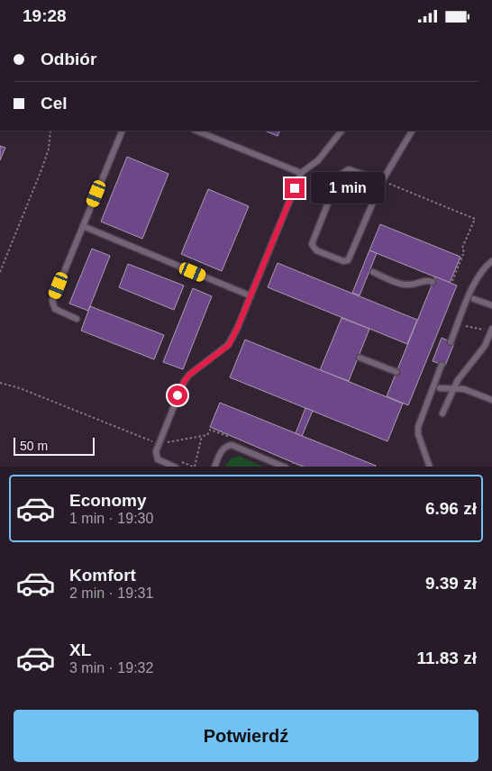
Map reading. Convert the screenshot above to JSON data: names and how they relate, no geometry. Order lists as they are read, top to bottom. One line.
{"scale_bar":"50 m","page":{"status":"19:28","banner":["Odbiór","Cel"],"bubble":"1 min","scale":"50 m","list":[{"name":"Economy","note":"1 min · 19:30","value":"6.96 zł"},{"name":"Komfort","note":"2 min · 19:31","value":"9.39 zł"},{"name":"XL","note":"3 min · 19:32","value":"11.83 zł"}],"buttons":"Potwierdź"}}
